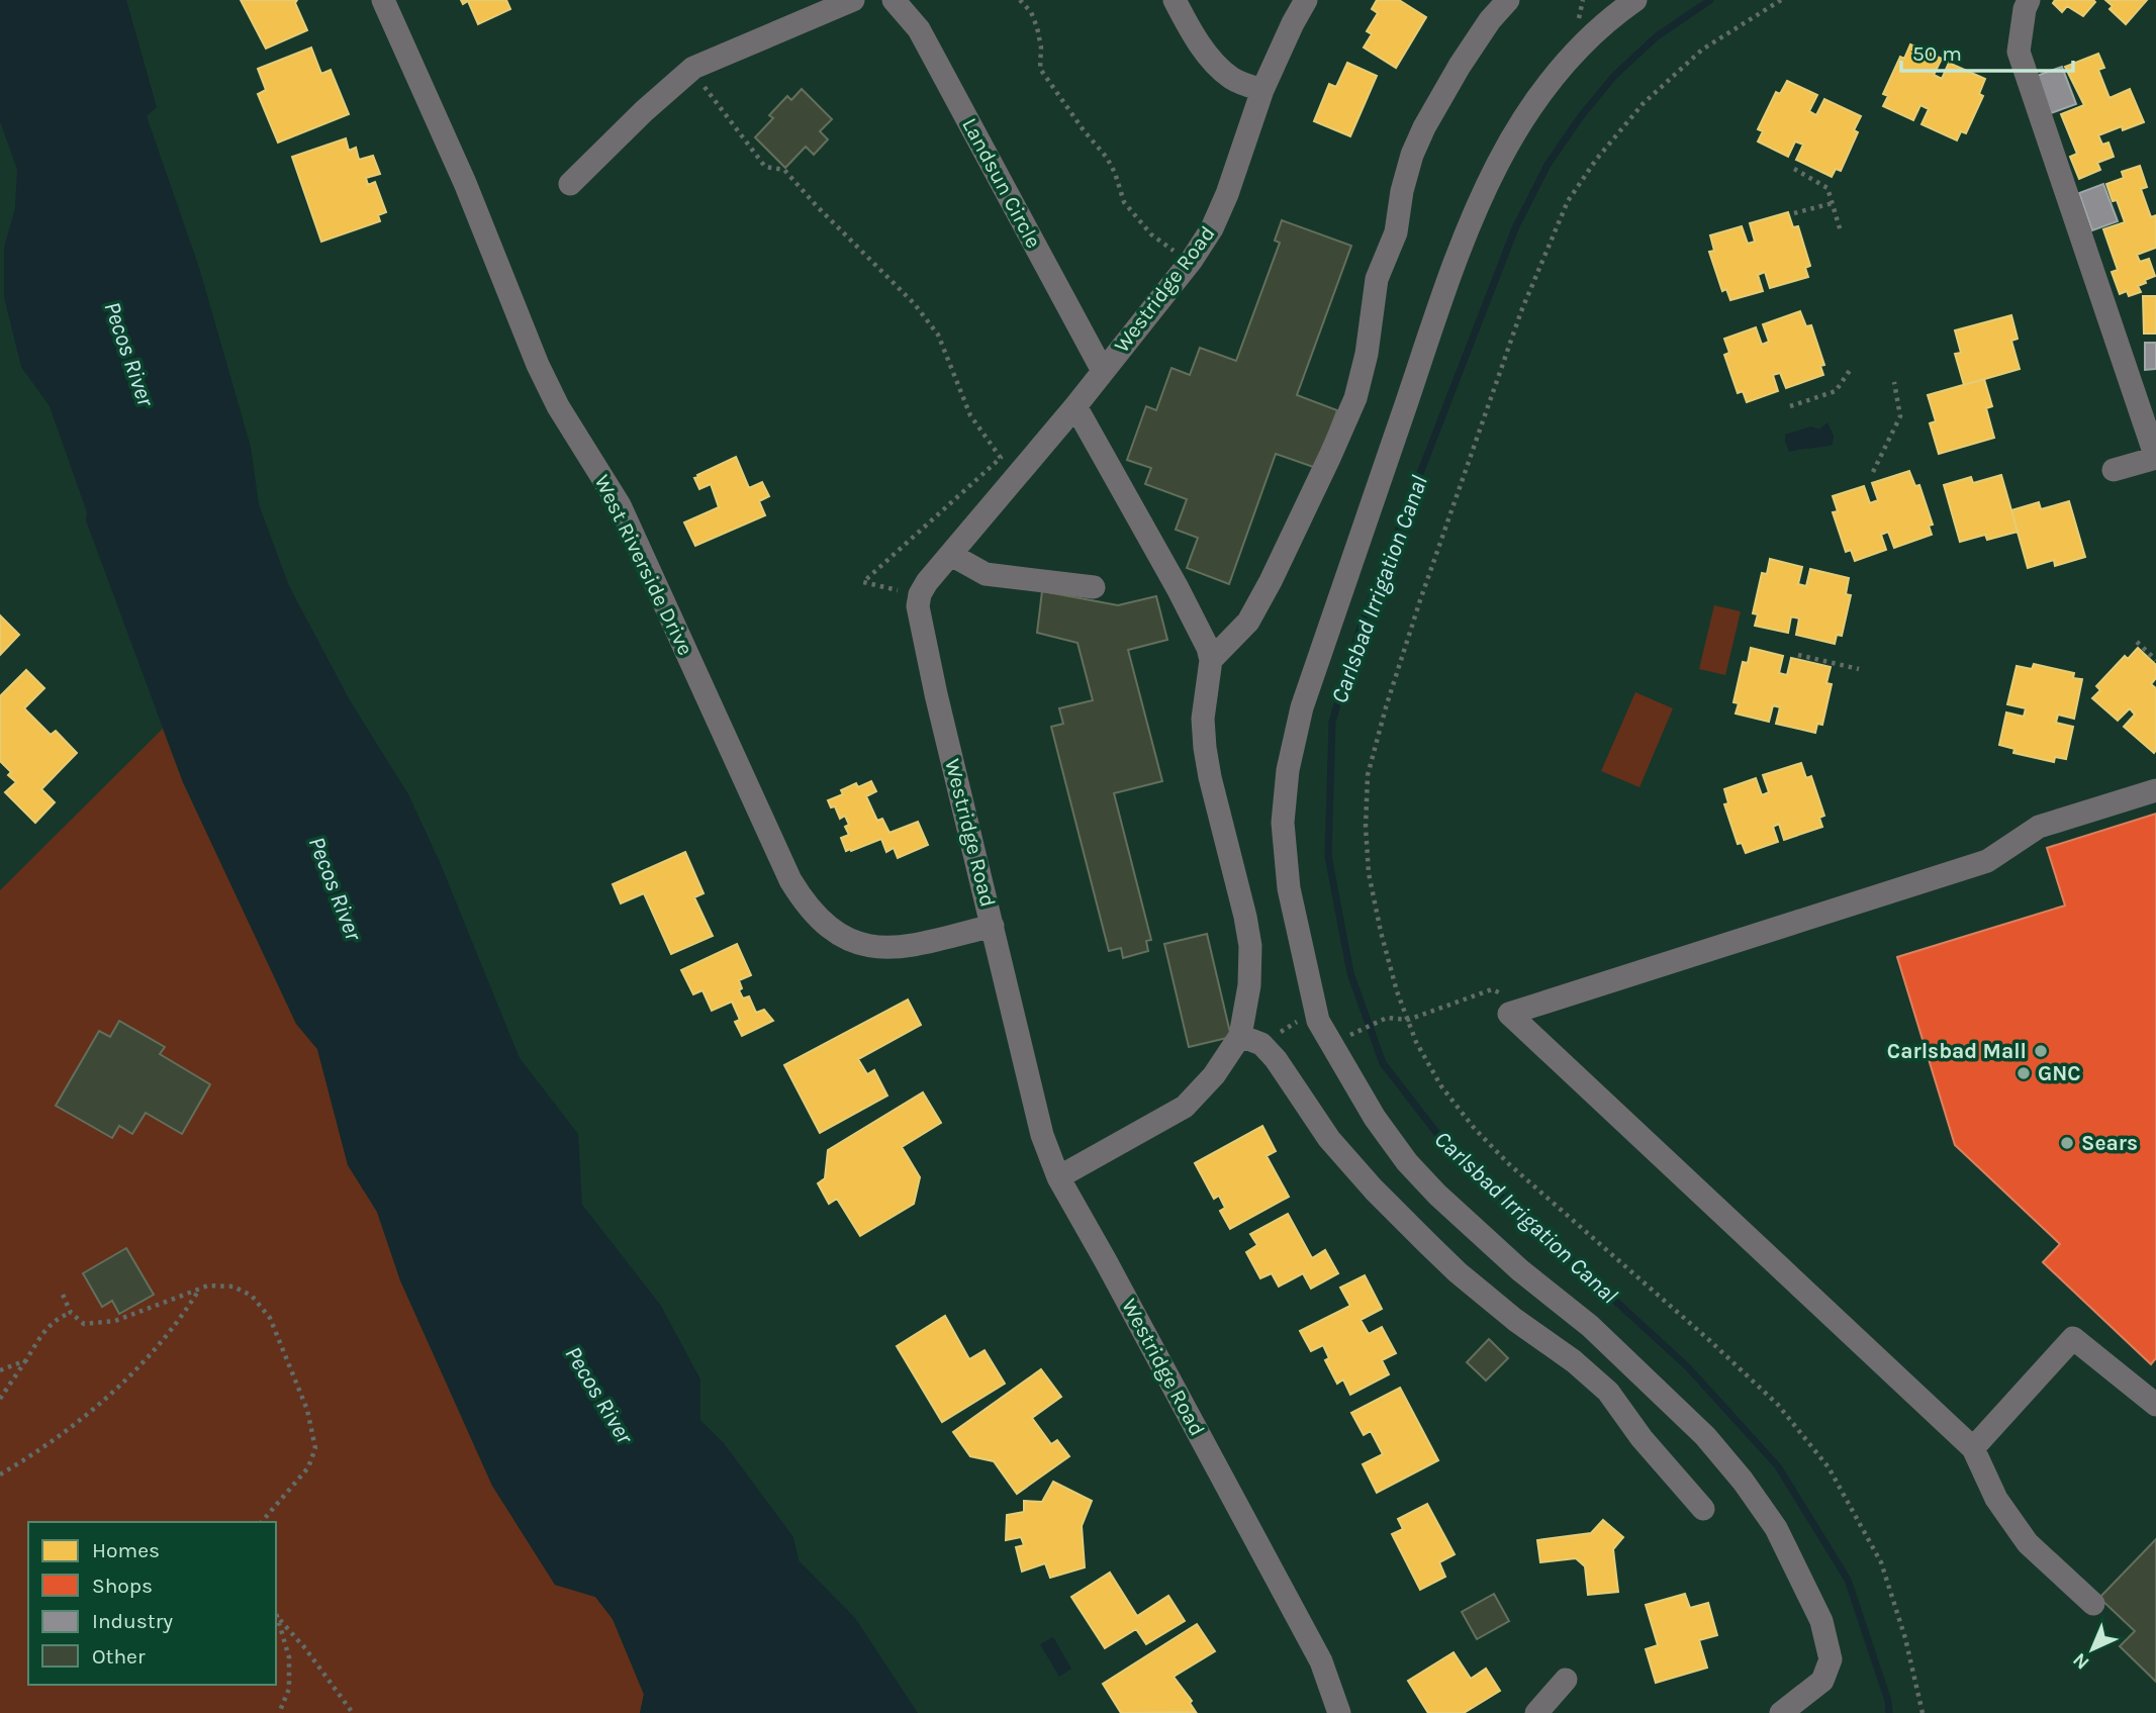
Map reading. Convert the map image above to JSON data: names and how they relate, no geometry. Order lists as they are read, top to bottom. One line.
{"streets":{"street":["Landsun Circle","Westridge Road","West Riverside Drive"]},"crossings":[["Landsun Circle","Westridge Road"],["Westridge Road","West Riverside Drive"]],"water":["Pecos River","Carlsbad Irrigation Canal"],"places":["Carlsbad Mall","GNC","Sears"],"legend":["Homes","Shops","Industry","Other"],"scale_bar":"50 m","north":"bottom left"}
